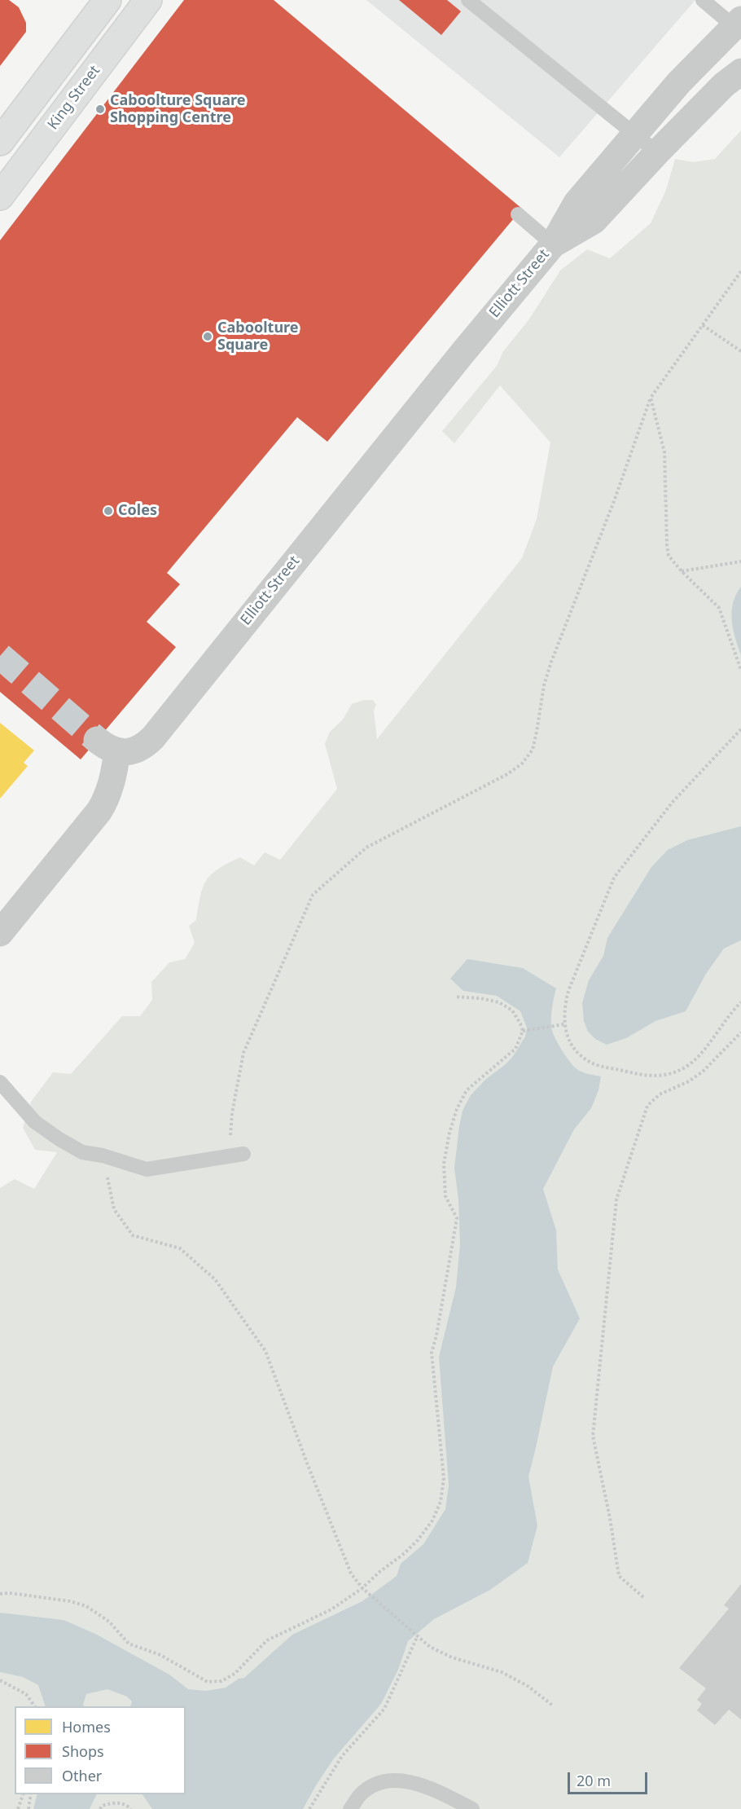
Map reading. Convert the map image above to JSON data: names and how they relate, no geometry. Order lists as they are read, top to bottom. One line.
{"streets":{"main road":["King Street"],"street":["Elliott Street"]},"places":["Caboolture Square Shopping Centre","Caboolture Square","Coles"],"legend":["Homes","Shops","Other"],"scale_bar":"20 m"}
